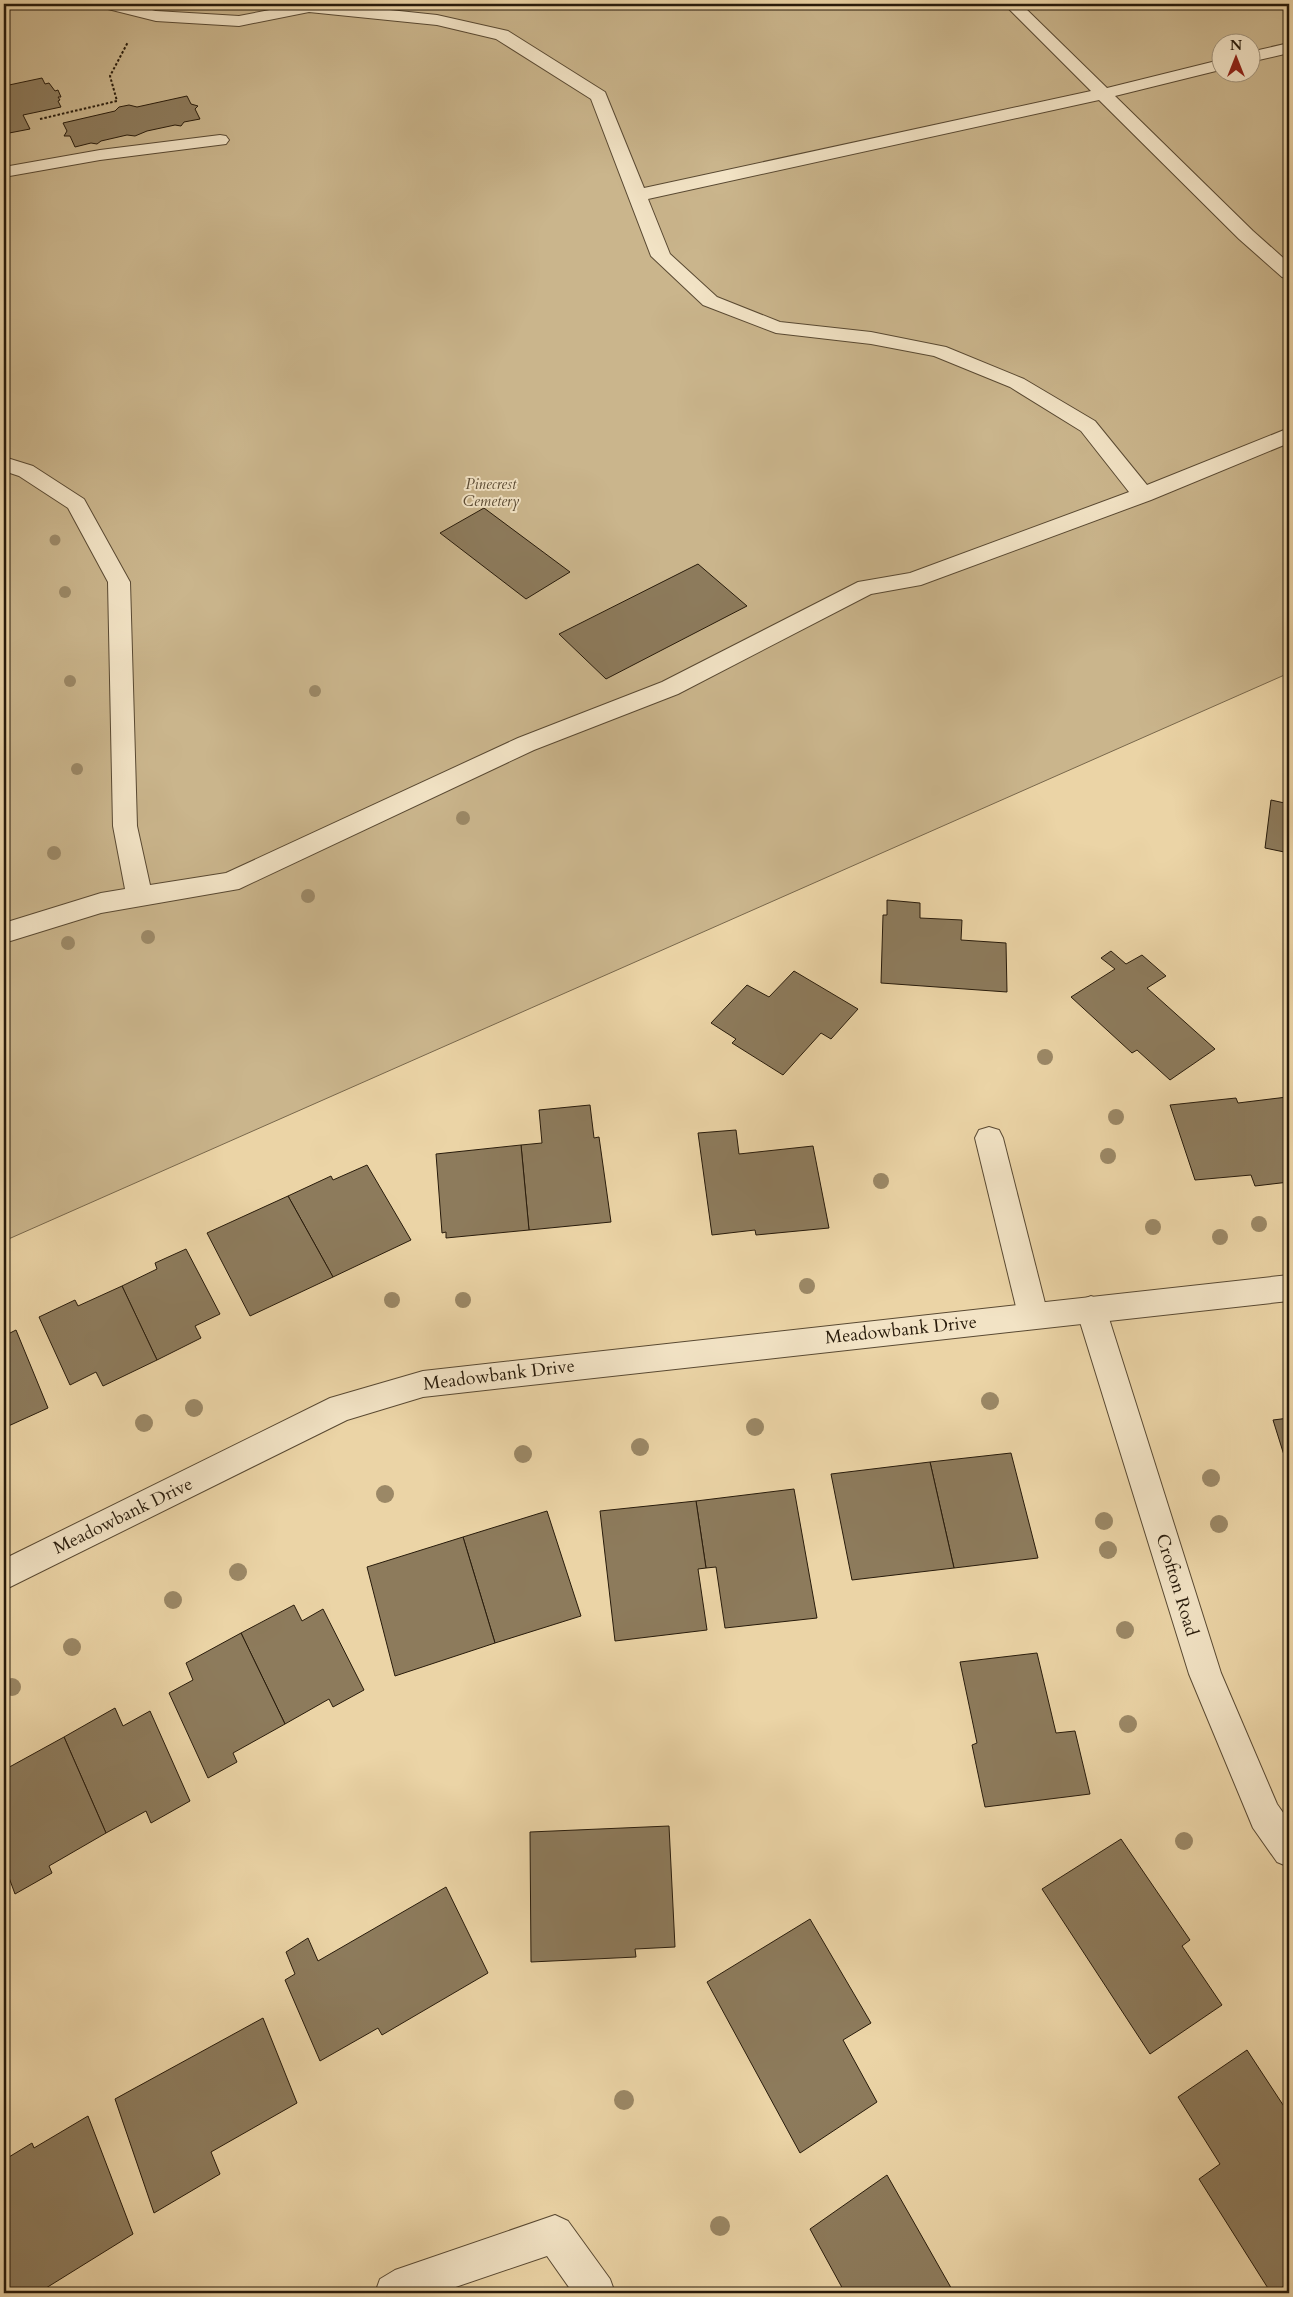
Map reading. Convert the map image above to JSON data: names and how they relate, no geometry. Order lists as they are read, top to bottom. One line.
{"streets":{"street":["Meadowbank Drive","Crofton Road"]},"crossings":[["Meadowbank Drive","Crofton Road"]],"parks":["Pinecrest Cemetery"],"north":"top"}
